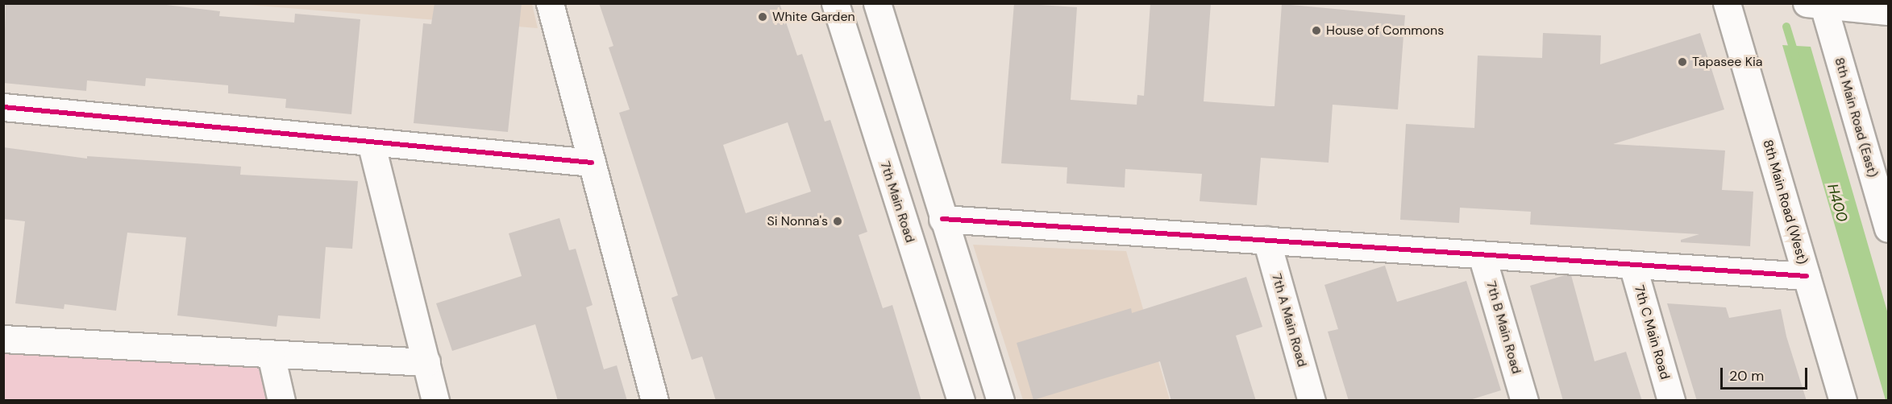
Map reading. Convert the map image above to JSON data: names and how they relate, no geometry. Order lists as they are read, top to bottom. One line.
{"streets":{"street":["8th Main Road (East)","7th Main Road","8th Main Road (West)","7th A Main Road","7th B Main Road","7th C Main Road"]},"water":["H400"],"places":["White Garden","House of Commons","Tapasee Kia","Si Nonna's"],"scale_bar":"20 m"}
